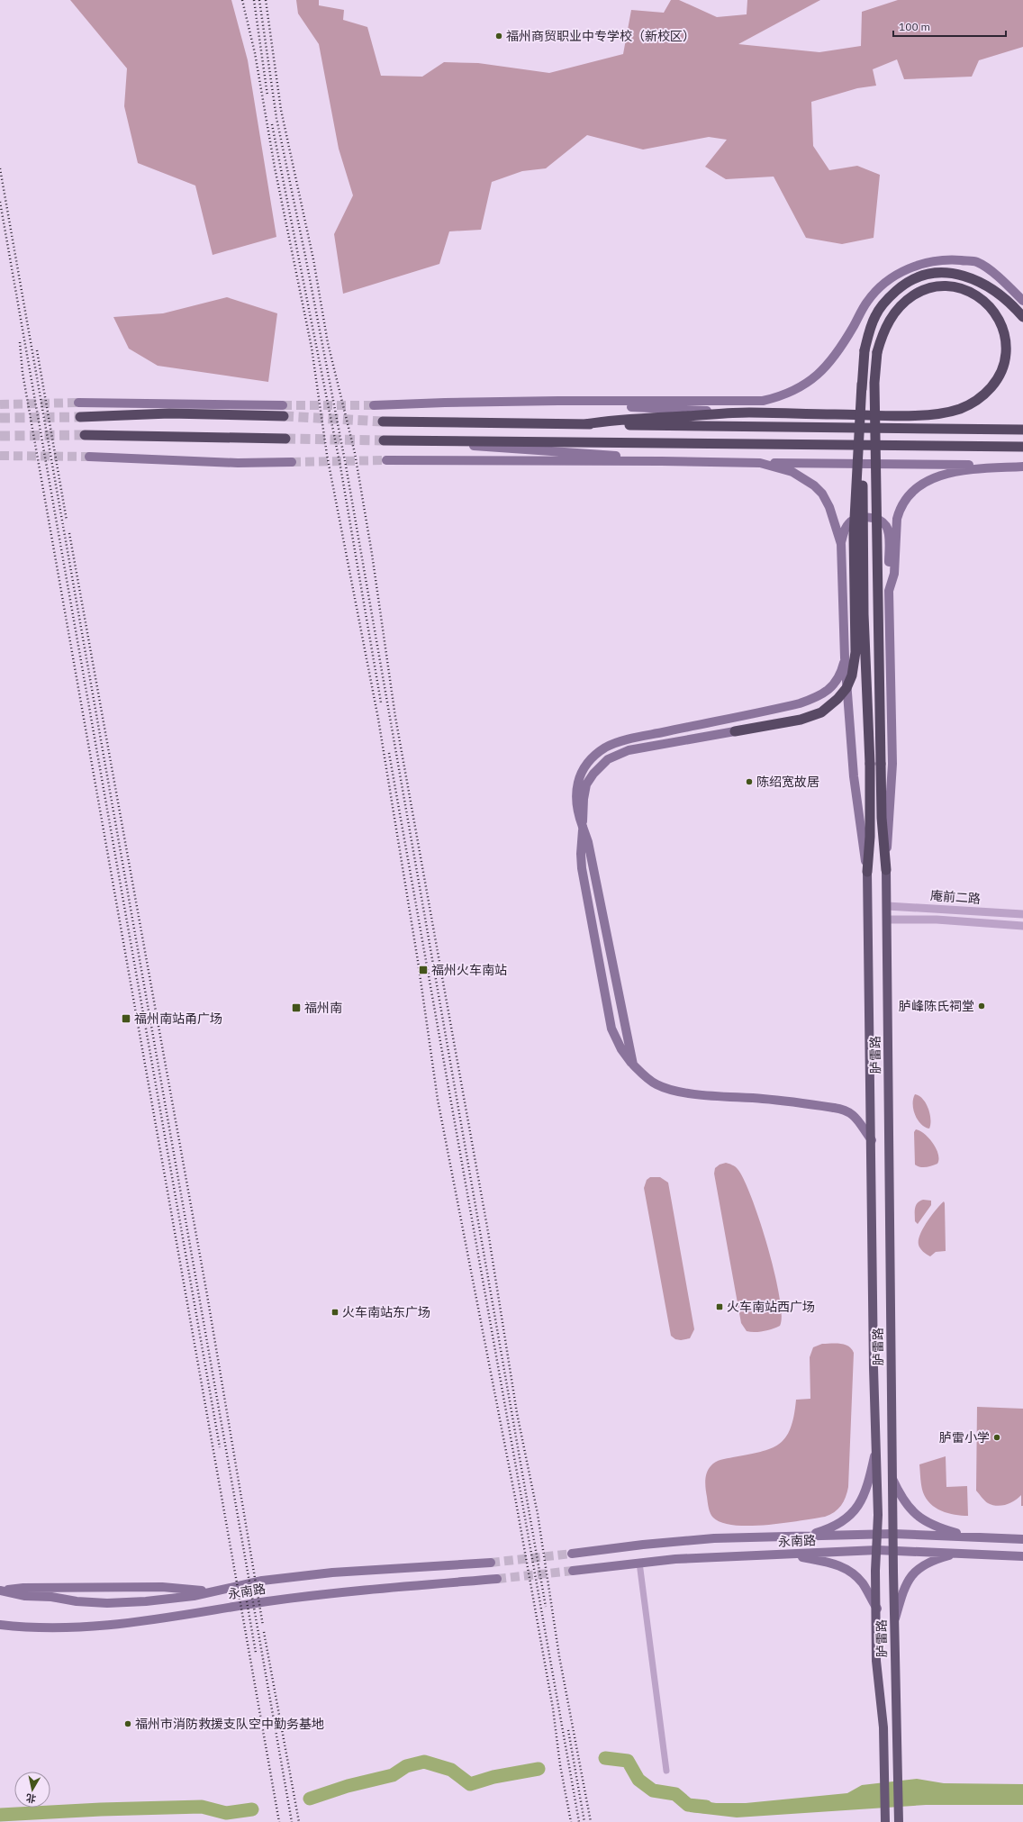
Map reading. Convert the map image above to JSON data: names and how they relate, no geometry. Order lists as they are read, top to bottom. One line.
{"streets":{"main road":["胪雷路","永南路"],"street":["庵前二路"]},"crossings":[["庵前二路","胪雷路"],["胪雷路","永南路"]],"places":{"other":["福州商贸职业中专学校（新校区）","陈绍宽故居","胪峰陈氏祠堂","胪雷小学","福州市消防救援支队空中勤务基地"],"transit":["福州火车南站","福州南","福州南站甬广场","火车南站西广场","火车南站东广场"]},"scale_bar":"100 m","north":"bottom"}
